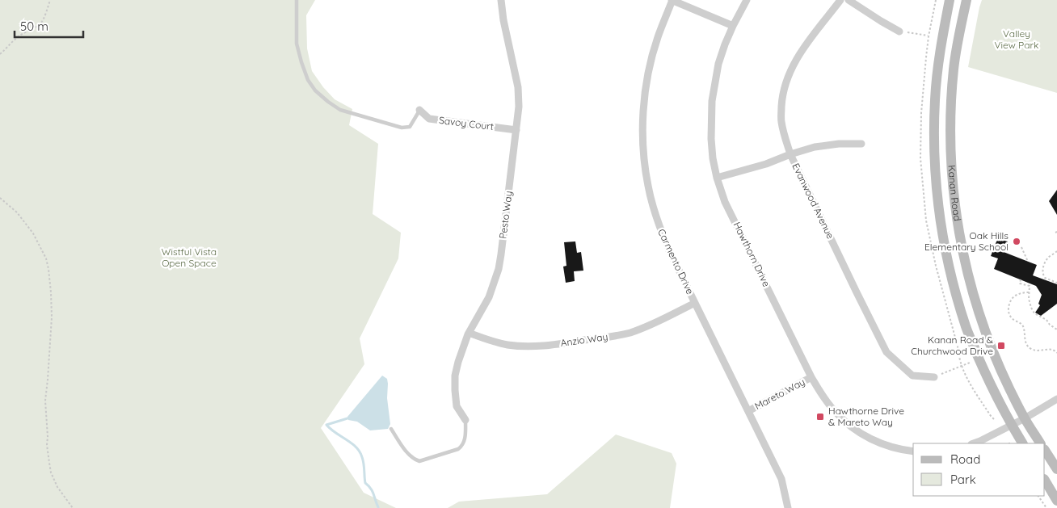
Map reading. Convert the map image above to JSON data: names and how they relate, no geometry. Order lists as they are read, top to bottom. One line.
{"streets":{"main road":["Kanan Road"],"street":["Savoy Court","Evanwood Avenue","Pesto Way","Hawthorn Drive","Carmento Drive","Anzio Way","Mareto Way"]},"crossings":[["Savoy Court","Pesto Way"],["Pesto Way","Anzio Way"],["Hawthorn Drive","Mareto Way"],["Carmento Drive","Anzio Way"],["Carmento Drive","Mareto Way"]],"parks":["Valley View Park","Wistful Vista Open Space"],"places":{"other":["Oak Hills Elementary School"],"transit":["Kanan Road & Churchwood Drive","Hawthorne Drive & Mareto Way"]},"legend":["Road","Park"],"scale_bar":"50 m"}
